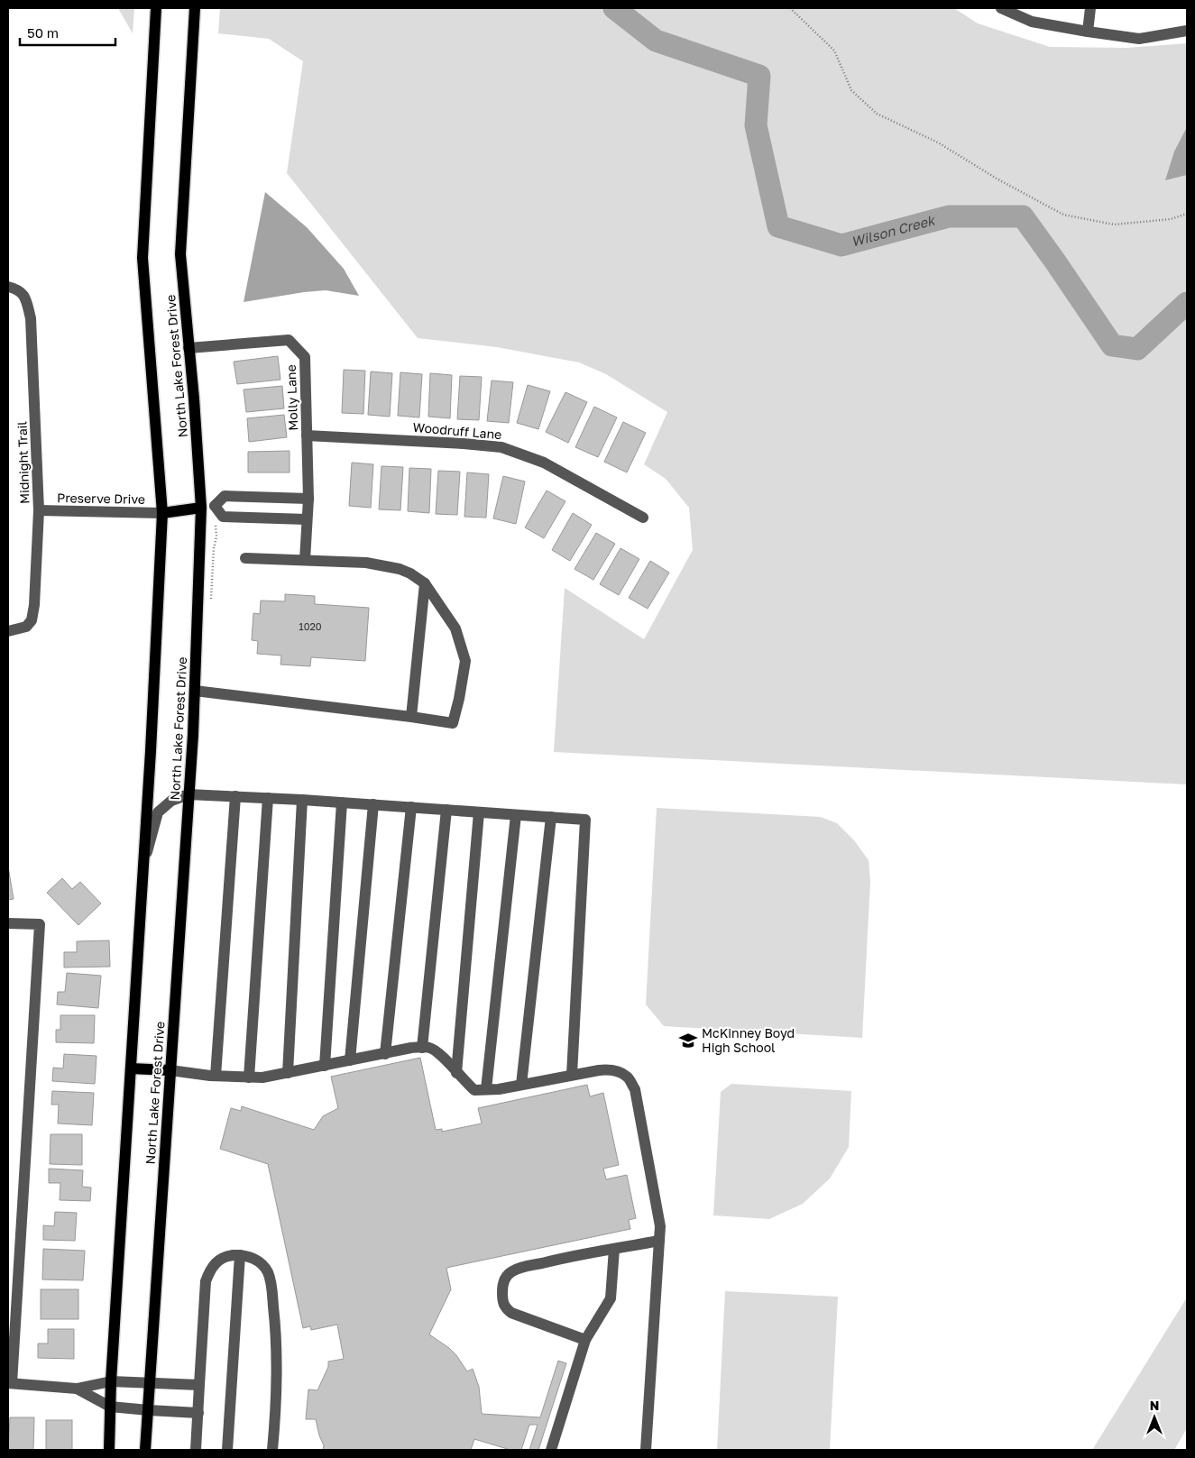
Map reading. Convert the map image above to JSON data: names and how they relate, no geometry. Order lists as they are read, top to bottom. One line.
{"streets":{"main road":["North Lake Forest Drive"],"street":["Molly Lane","Woodruff Lane","Midnight Trail","Preserve Drive"]},"crossings":[["North Lake Forest Drive","Molly Lane"],["North Lake Forest Drive","Preserve Drive"],["Molly Lane","Woodruff Lane"],["Midnight Trail","Preserve Drive"]],"water":["Wilson Creek"],"places":{"school or university":["McKinney Boyd High School"]},"house_numbers":["1020"],"scale_bar":"50 m","north":"top"}
